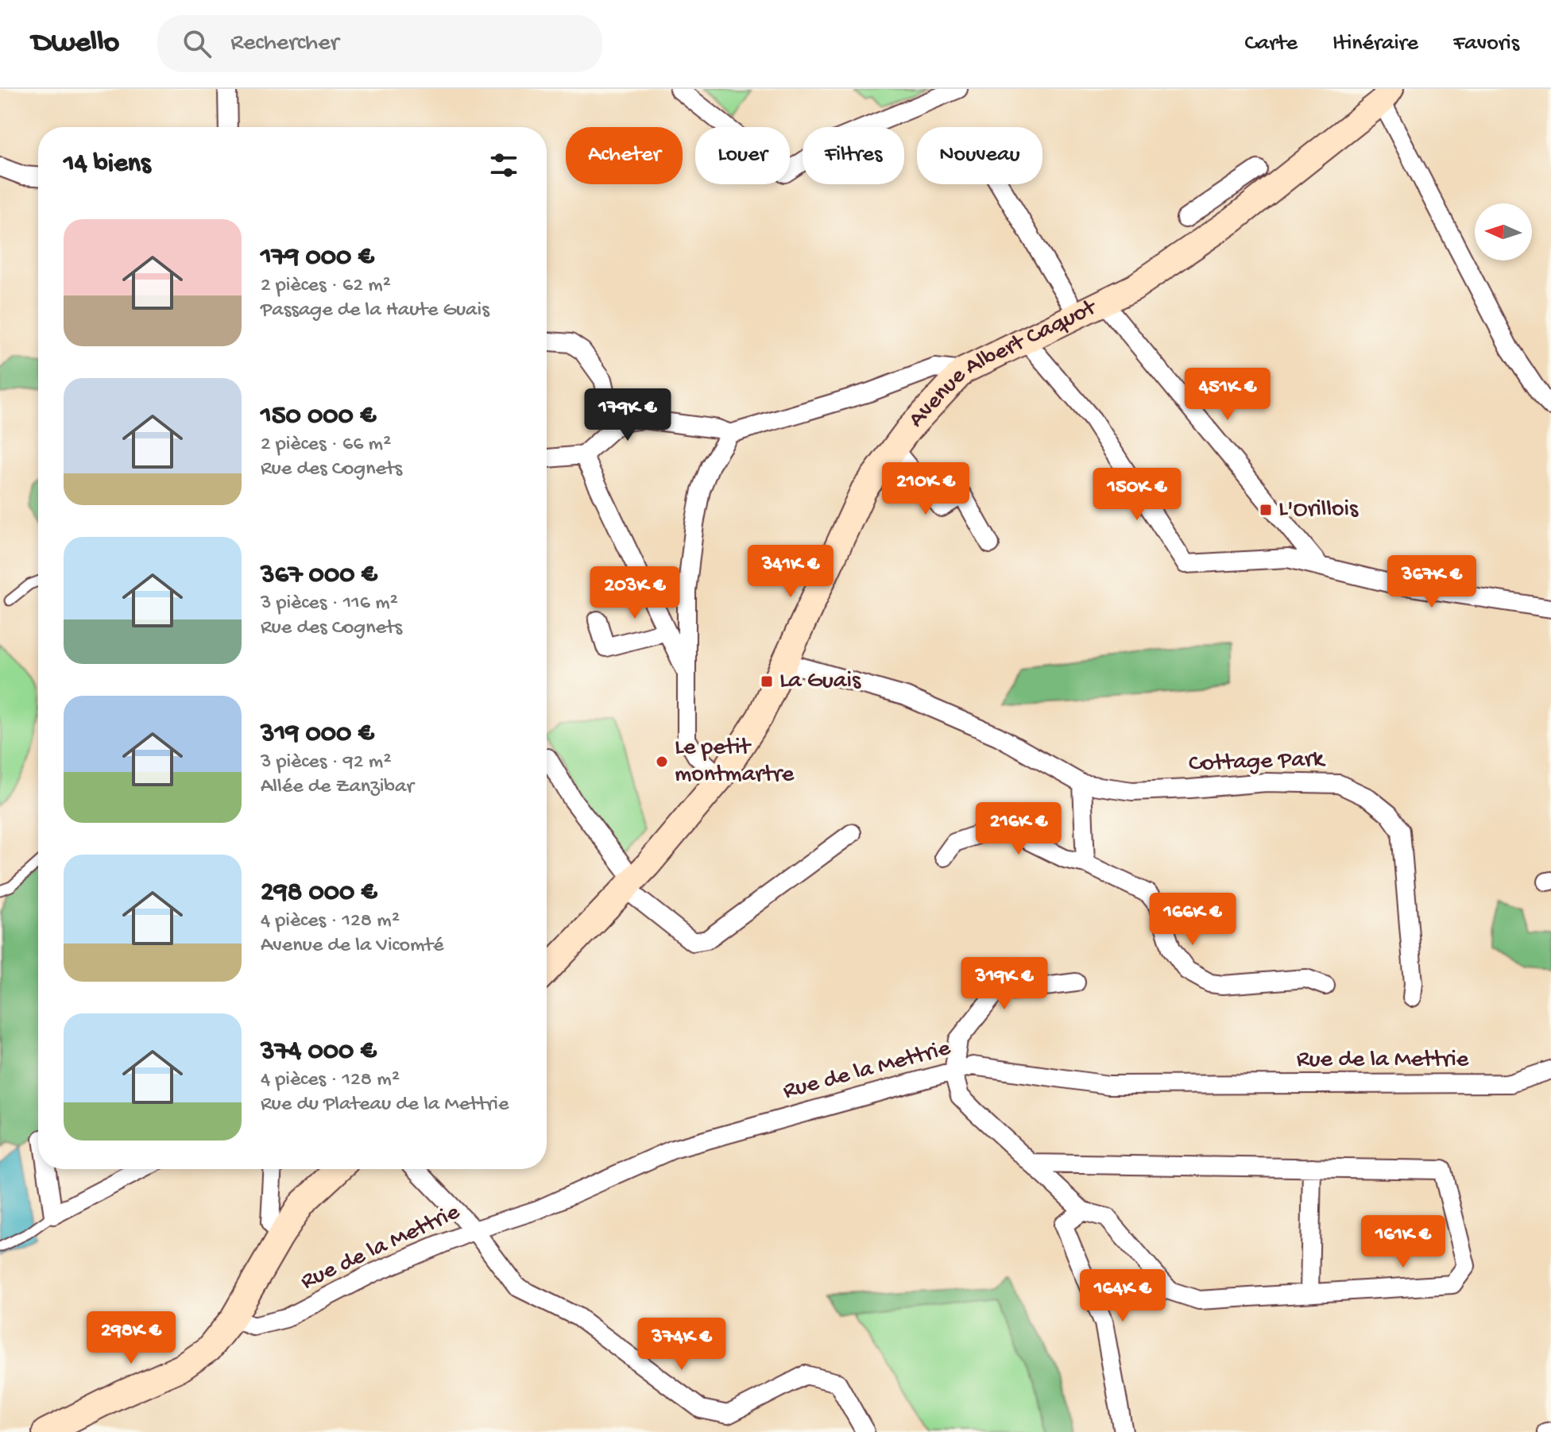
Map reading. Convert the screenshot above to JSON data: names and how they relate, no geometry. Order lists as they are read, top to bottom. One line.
{"streets":{"main road":["Avenue Albert Caquot"],"street":["Cottage Park","Rue de la Mettrie"]},"crossings":[["Avenue Albert Caquot","Cottage Park"]],"places":{"transit":["L'Orillois","La Guais"],"other":["Le petit montmartre"]},"north":"left","page":{"header":"Dwello","search":"Rechercher","nav":["Carte","Itinéraire","Favoris"],"chip":["Acheter","Louer","Filtres","Nouveau"],"heading":"14 biens","list":[{"name":"179 000 €","note":"2 pièces · 62 m² · Passage de la Haute Guais"},{"name":"150 000 €","note":"2 pièces · 66 m² · Rue des Cognets"},{"name":"367 000 €","note":"3 pièces · 116 m² · Rue des Cognets"},{"name":"319 000 €","note":"3 pièces · 92 m² · Allée de Zanzibar"},{"name":"298 000 €","note":"4 pièces · 128 m² · Avenue de la Vicomté"},{"name":"374 000 €","note":"4 pièces · 128 m² · Rue du Plateau de la Mettrie"}],"price":["451K €","179K €","210K €","150K €","341K €","367K €","203K €","216K €","166K €","319K €","161K €","164K €","298K €","374K €"]}}
